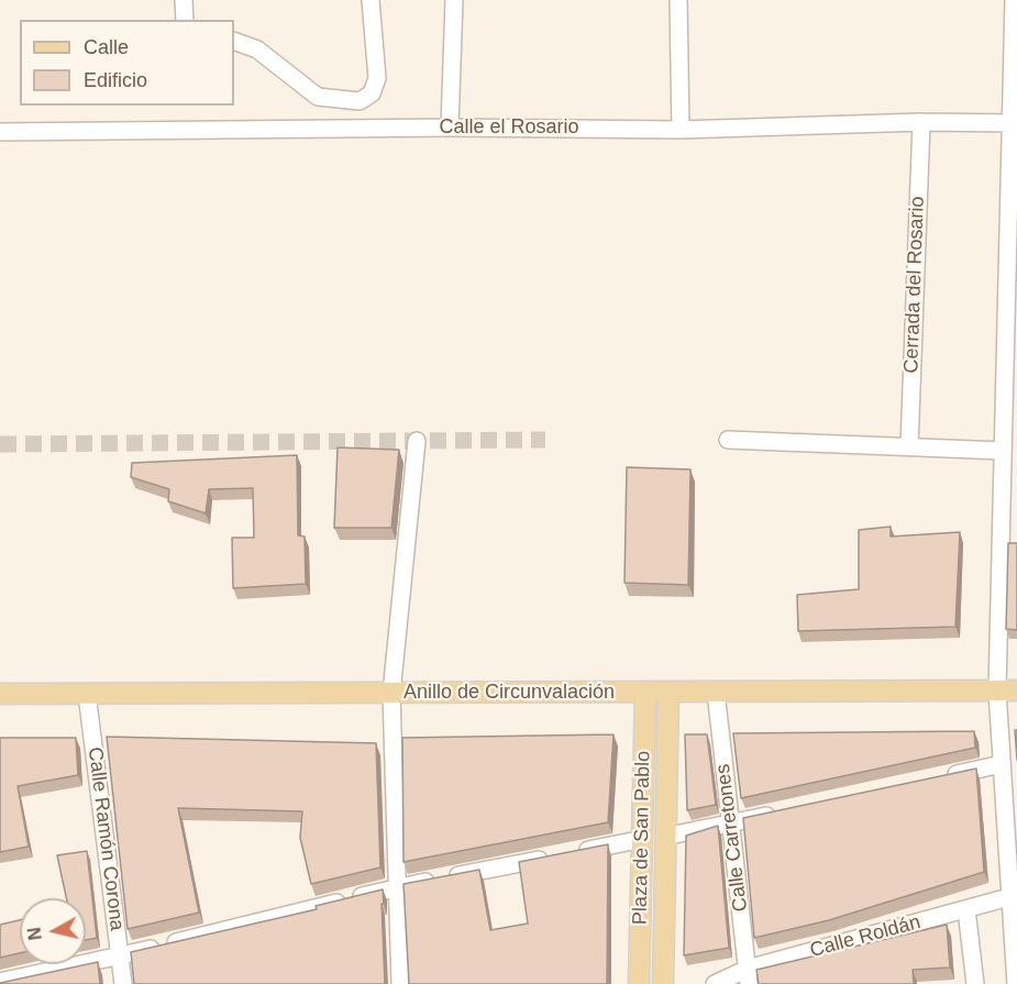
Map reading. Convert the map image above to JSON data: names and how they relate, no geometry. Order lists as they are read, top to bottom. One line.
{"streets":{"main road":["Anillo de Circunvalación","Plaza de San Pablo"],"street":["Calle el Rosario","Cerrada del Rosario","Calle Carretones","Calle Ramón Corona","Calle Roldán"]},"crossings":[["Calle el Rosario","Cerrada del Rosario"],["Anillo de Circunvalación","Plaza de San Pablo"],["Anillo de Circunvalación","Calle Carretones"],["Anillo de Circunvalación","Calle Ramón Corona"],["Calle Carretones","Calle Roldán"]],"legend":["Calle","Edificio"],"north":"left"}
